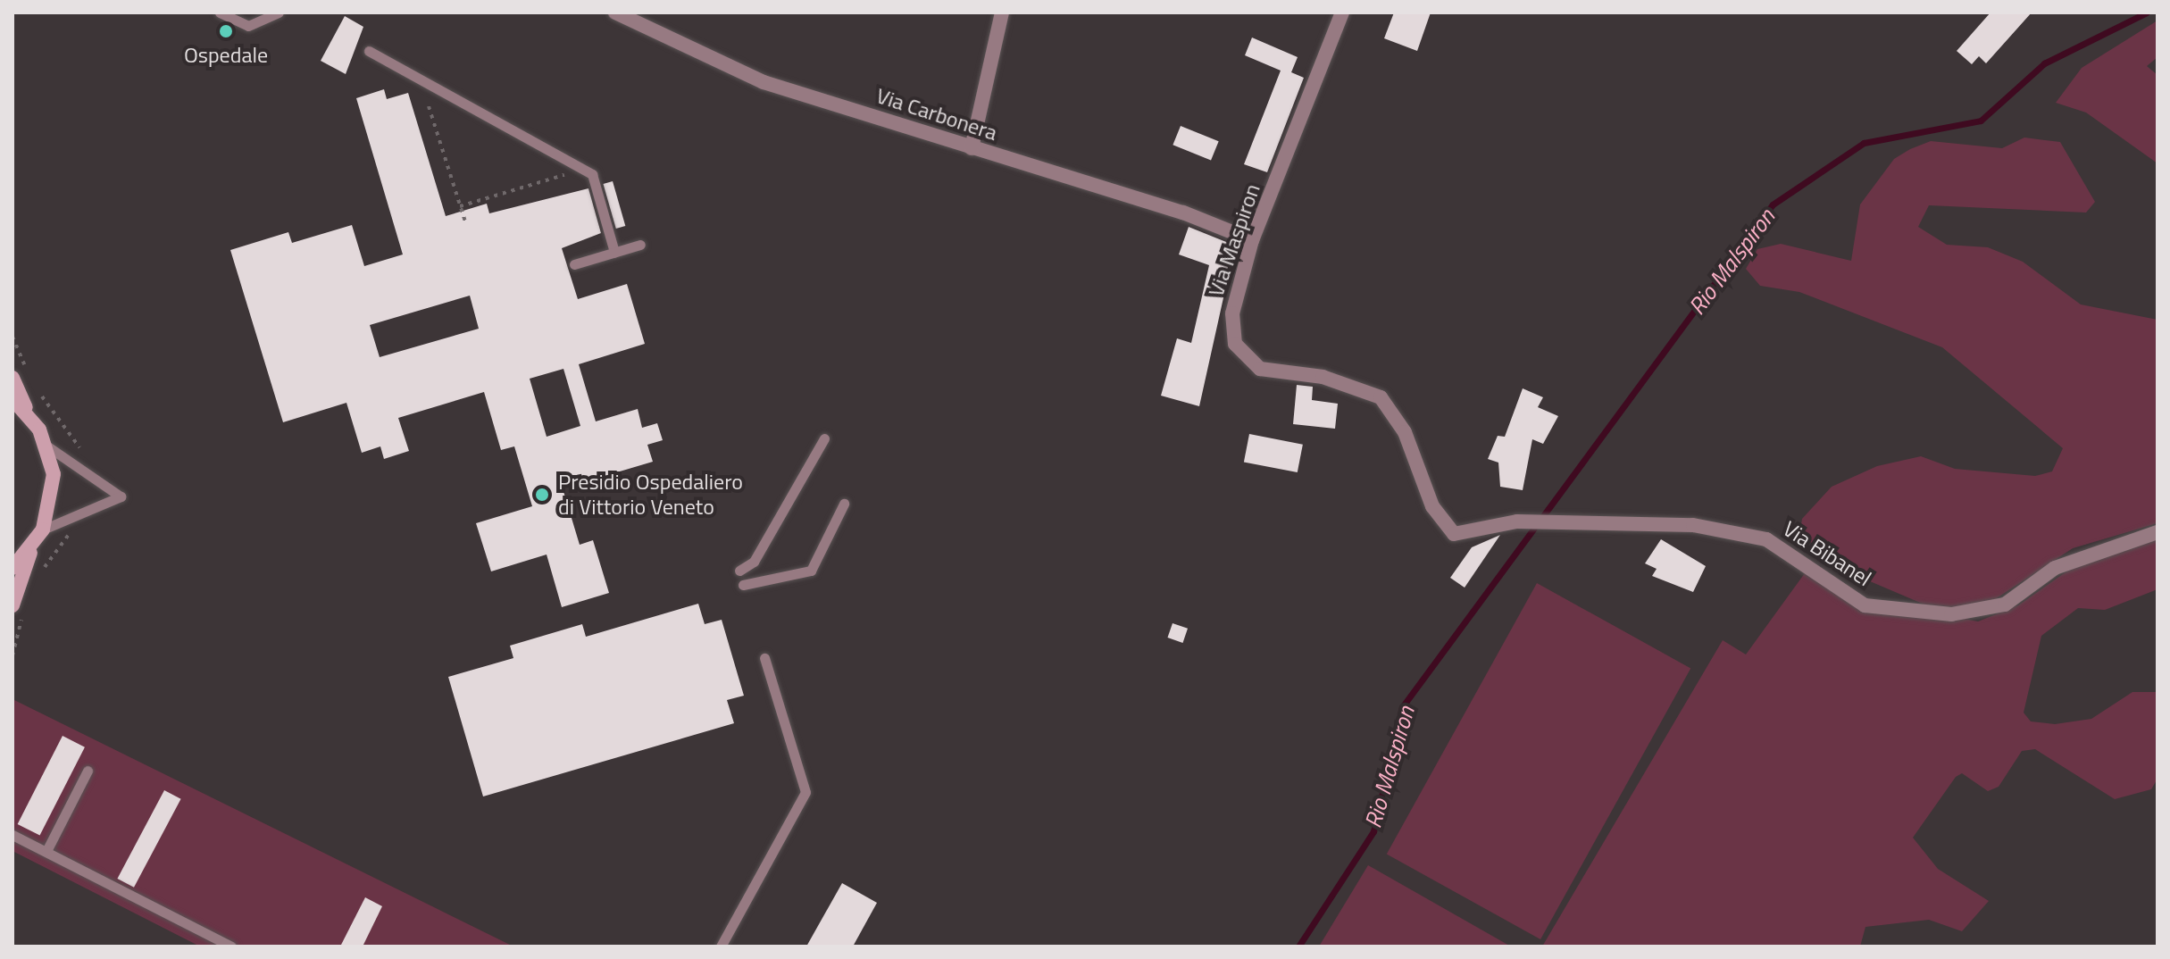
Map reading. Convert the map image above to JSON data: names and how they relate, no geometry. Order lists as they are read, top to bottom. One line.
{"streets":{"street":["Via Carbonera","Via Maspiron","Via Bibanel"]},"crossings":[["Via Carbonera","Via Maspiron"],["Via Maspiron","Via Bibanel"]],"water":["Rio Malspiron"],"places":["Ospedale","Presidio Ospedaliero di Vittorio Veneto"]}
